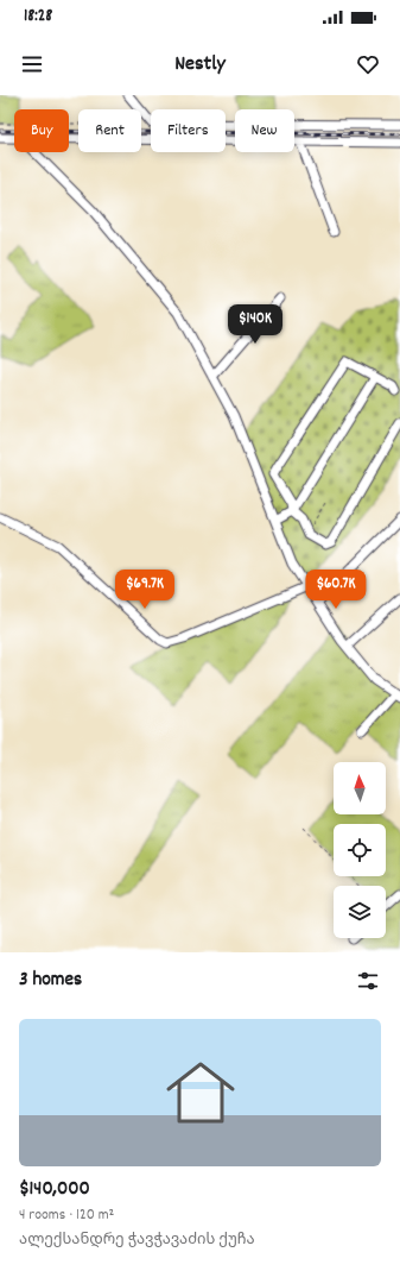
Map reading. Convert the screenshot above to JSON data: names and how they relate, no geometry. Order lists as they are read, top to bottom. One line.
{"north":"top","page":{"status":"18:28","header":"Nestly","chip":["Buy","Rent","Filters","New"],"price":["$140K","$69.7K","$60.7K"],"heading":"3 homes","list":[{"name":"$140,000","note":"4 rooms · 120 m² · ალექსანდრე ჭავჭავაძის ქუჩა"}]}}
